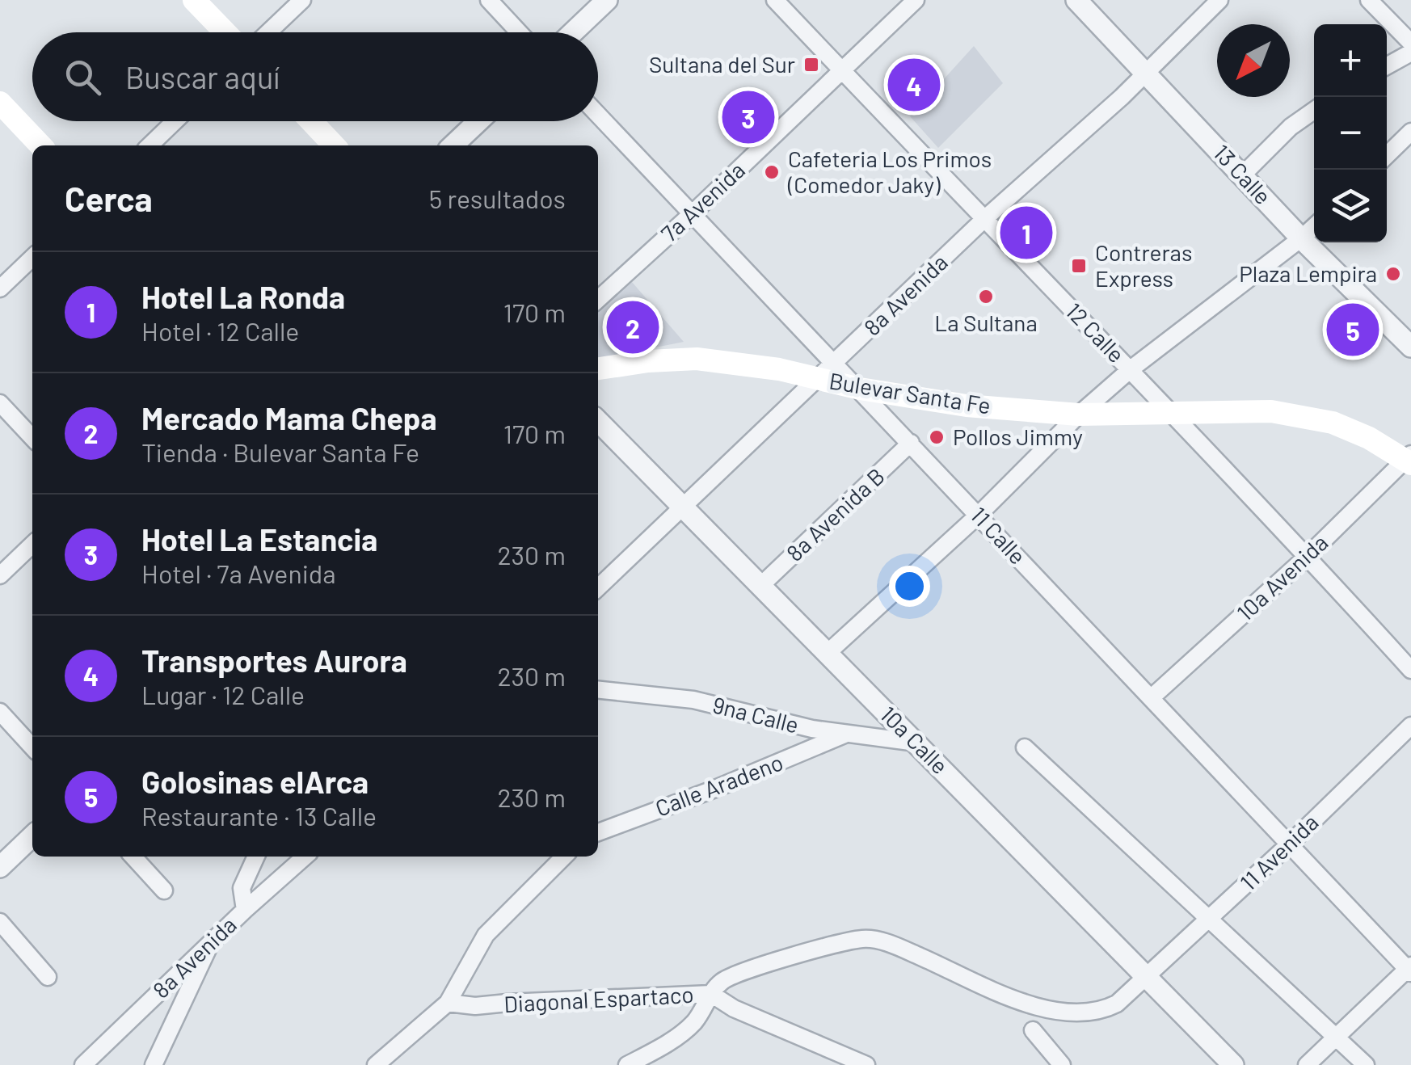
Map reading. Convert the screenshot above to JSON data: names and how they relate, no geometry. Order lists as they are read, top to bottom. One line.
{"streets":{"main road":["Bulevar Santa Fe"],"street":["13 Calle","7a Avenida","8a Avenida","12 Calle","8a Avenida B","11 Calle","10a Avenida","9na Calle","10a Calle","Calle Aradeno","11 Avenida","Diagonal Espartaco"]},"crossings":[["13 Calle","8a Avenida"],["7a Avenida","12 Calle"],["8a Avenida","12 Calle"],["8a Avenida","Bulevar Santa Fe"],["8a Avenida","10a Calle"],["12 Calle","Bulevar Santa Fe"],["12 Calle","10a Avenida"],["Bulevar Santa Fe","11 Calle"],["Bulevar Santa Fe","10a Avenida"],["8a Avenida B","11 Calle"],["8a Avenida B","10a Calle"],["11 Calle","10a Avenida"],["11 Calle","11 Avenida"],["9na Calle","10a Calle"],["9na Calle","Calle Aradeno"],["10a Calle","11 Avenida"],["10a Calle","Diagonal Espartaco"],["11 Avenida","Diagonal Espartaco"]],"places":{"transit":["Sultana del Sur","Contreras Express"],"other":["Cafeteria Los Primos (Comedor Jaky)","Plaza Lempira","La Sultana","Pollos Jimmy"]},"north":"bottom left","page":{"map_buttons":["+","−"],"search":"Buscar aquí","pins":["4","3","1","2","5"],"heading":["Cerca","5 resultados"],"list":[{"mark":"1","name":"Hotel La Ronda","note":"Hotel · 12 Calle","value":"170 m"},{"mark":"2","name":"Mercado Mama Chepa","note":"Tienda · Bulevar Santa Fe","value":"170 m"},{"mark":"3","name":"Hotel La Estancia","note":"Hotel · 7a Avenida","value":"230 m"},{"mark":"4","name":"Transportes Aurora","note":"Lugar · 12 Calle","value":"230 m"},{"mark":"5","name":"Golosinas elArca","note":"Restaurante · 13 Calle","value":"230 m"}]}}
